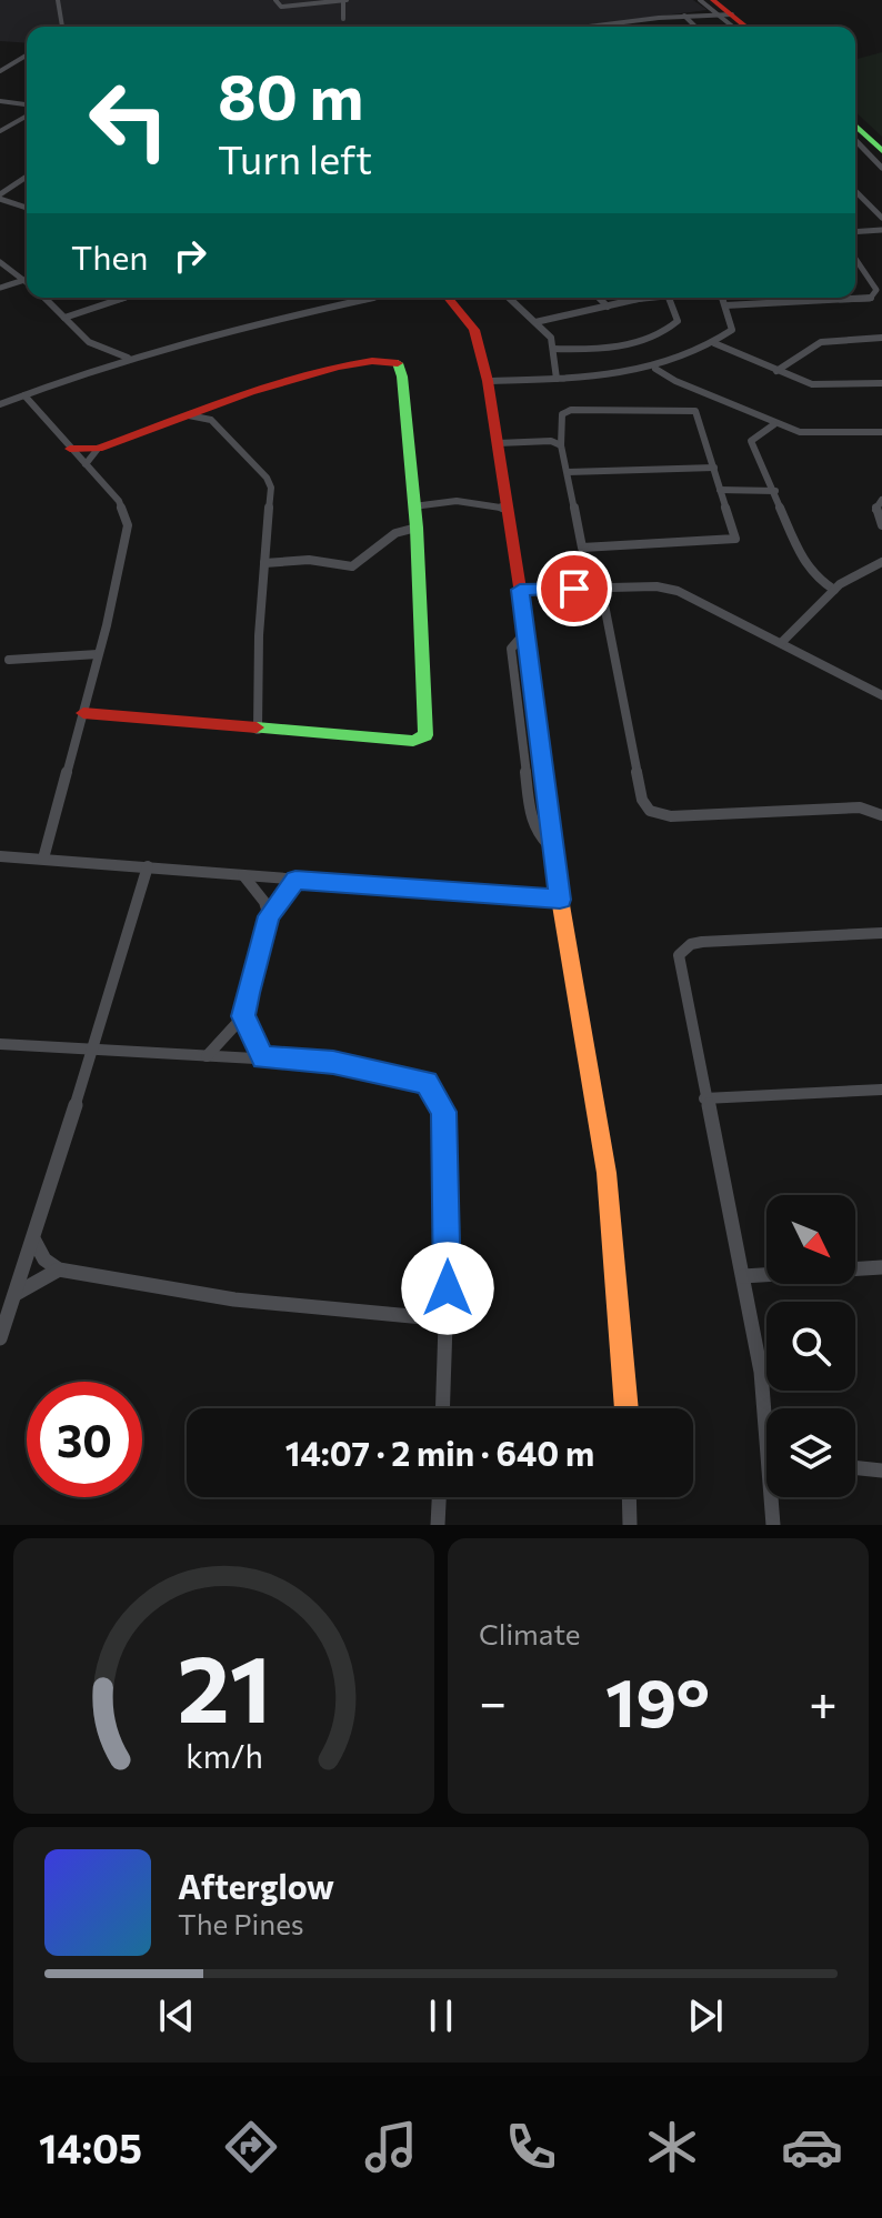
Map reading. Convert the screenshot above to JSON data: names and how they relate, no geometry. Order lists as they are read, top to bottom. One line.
{"north":"bottom right","page":{"turn":["80 m","Turn left"],"then":"Then","limit":"30","trip":"14:07 · 2 min · 640 m","tile":"Climate","heat":["−","19°","+"],"song":["Afterglow","The Pines"],"tabs":"14:05","gauge":["21","km/h"]}}
